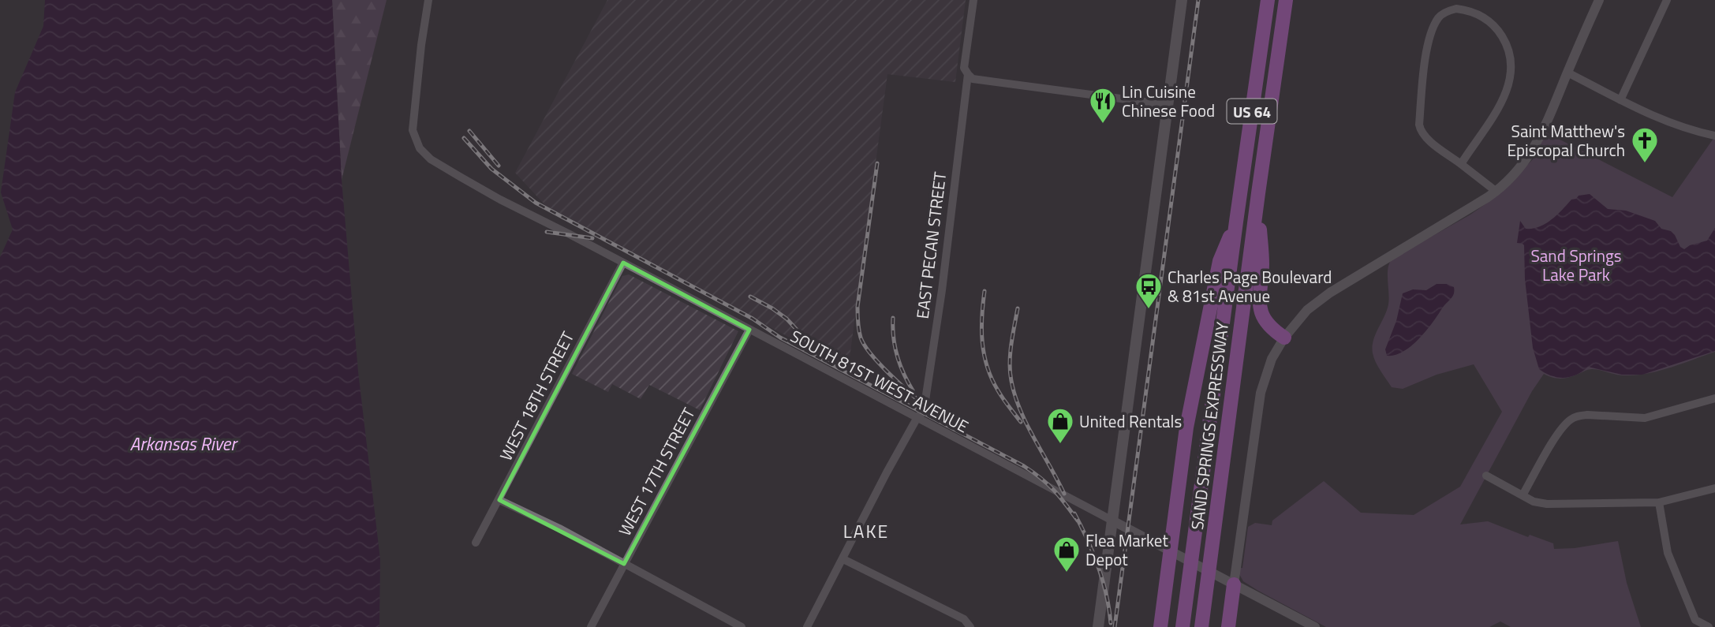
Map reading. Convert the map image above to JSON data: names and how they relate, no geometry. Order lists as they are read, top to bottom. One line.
{"streets":{"highway":["US 64","SAND SPRINGS EXPRESSWAY"],"street":["EAST PECAN STREET","SOUTH 81ST WEST AVENUE","WEST 18TH STREET","WEST 17TH STREET"]},"crossings":[["EAST PECAN STREET","SOUTH 81ST WEST AVENUE"],["SOUTH 81ST WEST AVENUE","WEST 18TH STREET"],["SOUTH 81ST WEST AVENUE","WEST 17TH STREET"]],"districts":["LAKE"],"water":["Arkansas River"],"parks":["Sand Springs Lake Park"],"places":{"restaurant":["Lin Cuisine Chinese Food"],"church":["Saint Matthew's Episcopal Church"],"bus stop":["Charles Page Boulevard & 81st Avenue"],"shop":["United Rentals","Flea Market Depot"]}}
